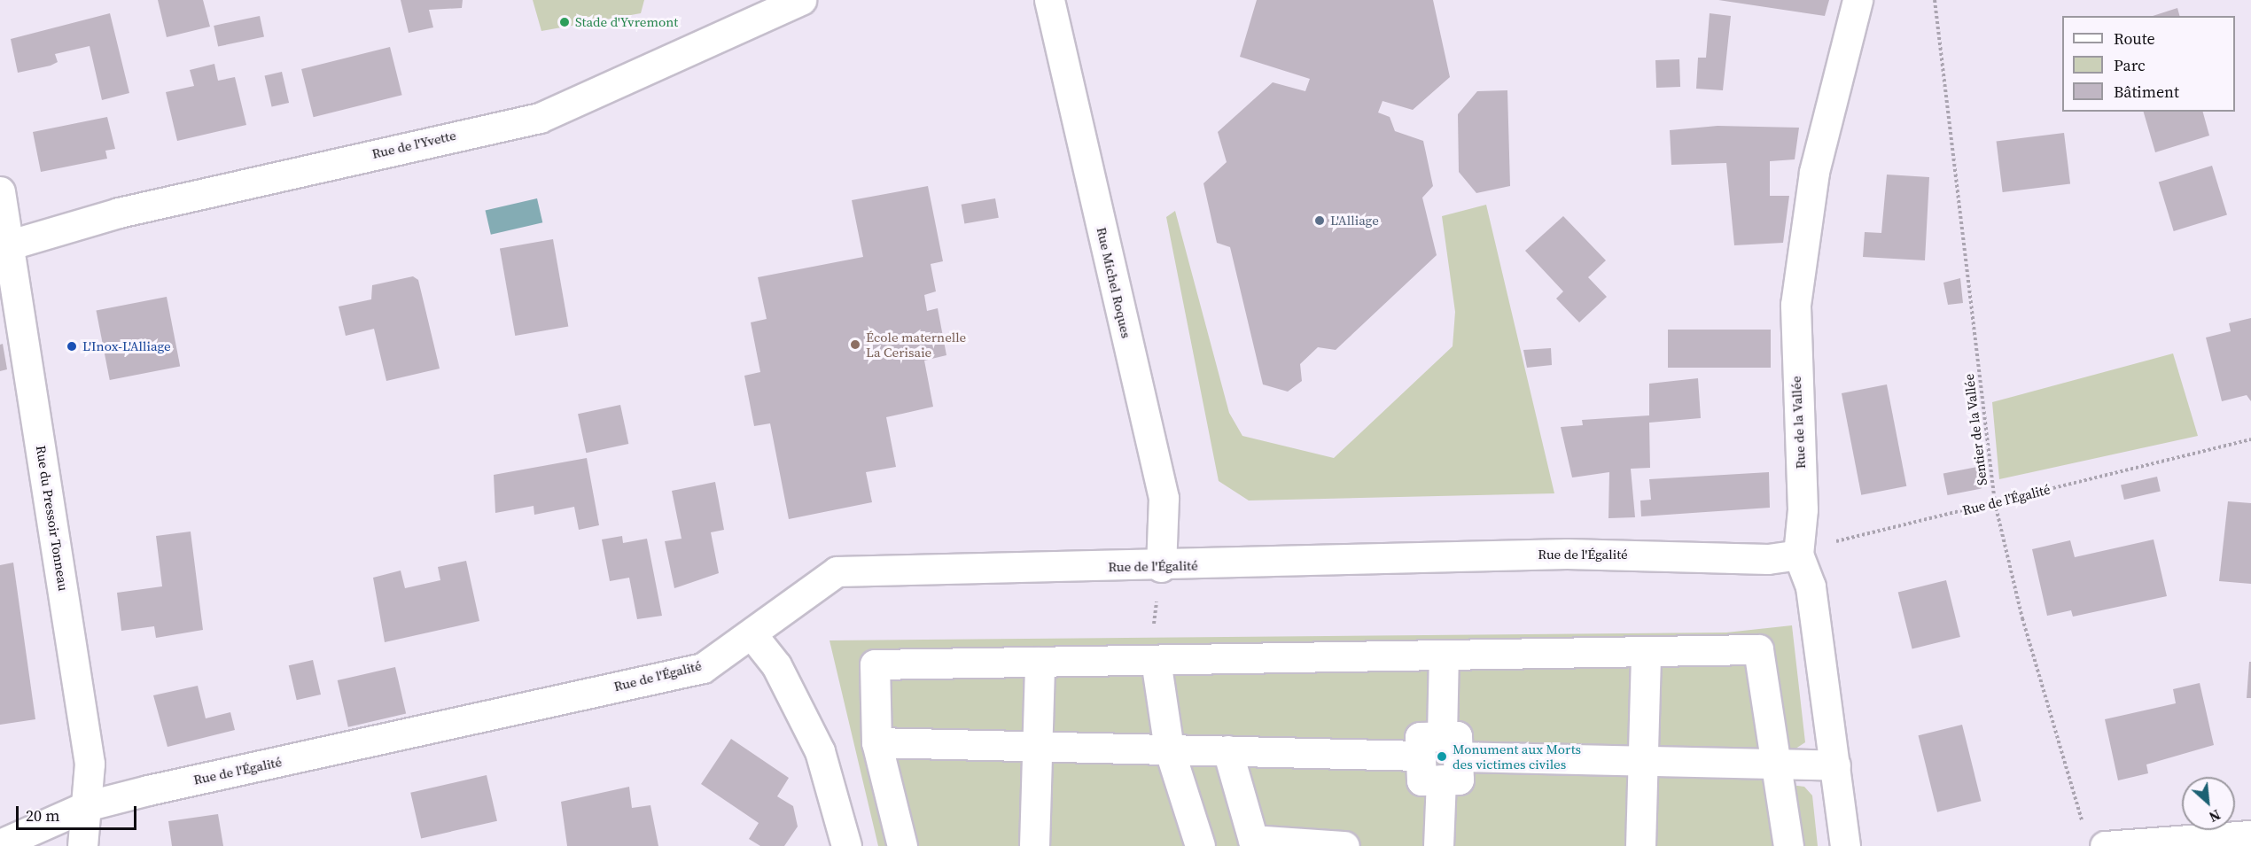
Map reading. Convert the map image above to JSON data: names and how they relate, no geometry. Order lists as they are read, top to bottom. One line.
{"streets":{"street":["Rue de l'Yvette","Rue Michel Roques","Rue de la Vallée","Rue de l'Égalité","Rue du Pressoir Tonneau"],"path":["Sentier de la Vallée"]},"crossings":[["Rue de l'Yvette","Rue du Pressoir Tonneau"],["Rue Michel Roques","Rue de l'Égalité"],["Rue de la Vallée","Rue de l'Égalité"],["Sentier de la Vallée","Rue de l'Égalité"],["Rue de l'Égalité","Rue du Pressoir Tonneau"]],"places":["Stade d'Yvremont","L'Alliage","École maternelle La Cerisaie","L'Inox-L'Alliage","Monument aux Morts des victimes civiles"],"legend":["Route","Parc","Bâtiment"],"scale_bar":"20 m","north":"bottom right"}
